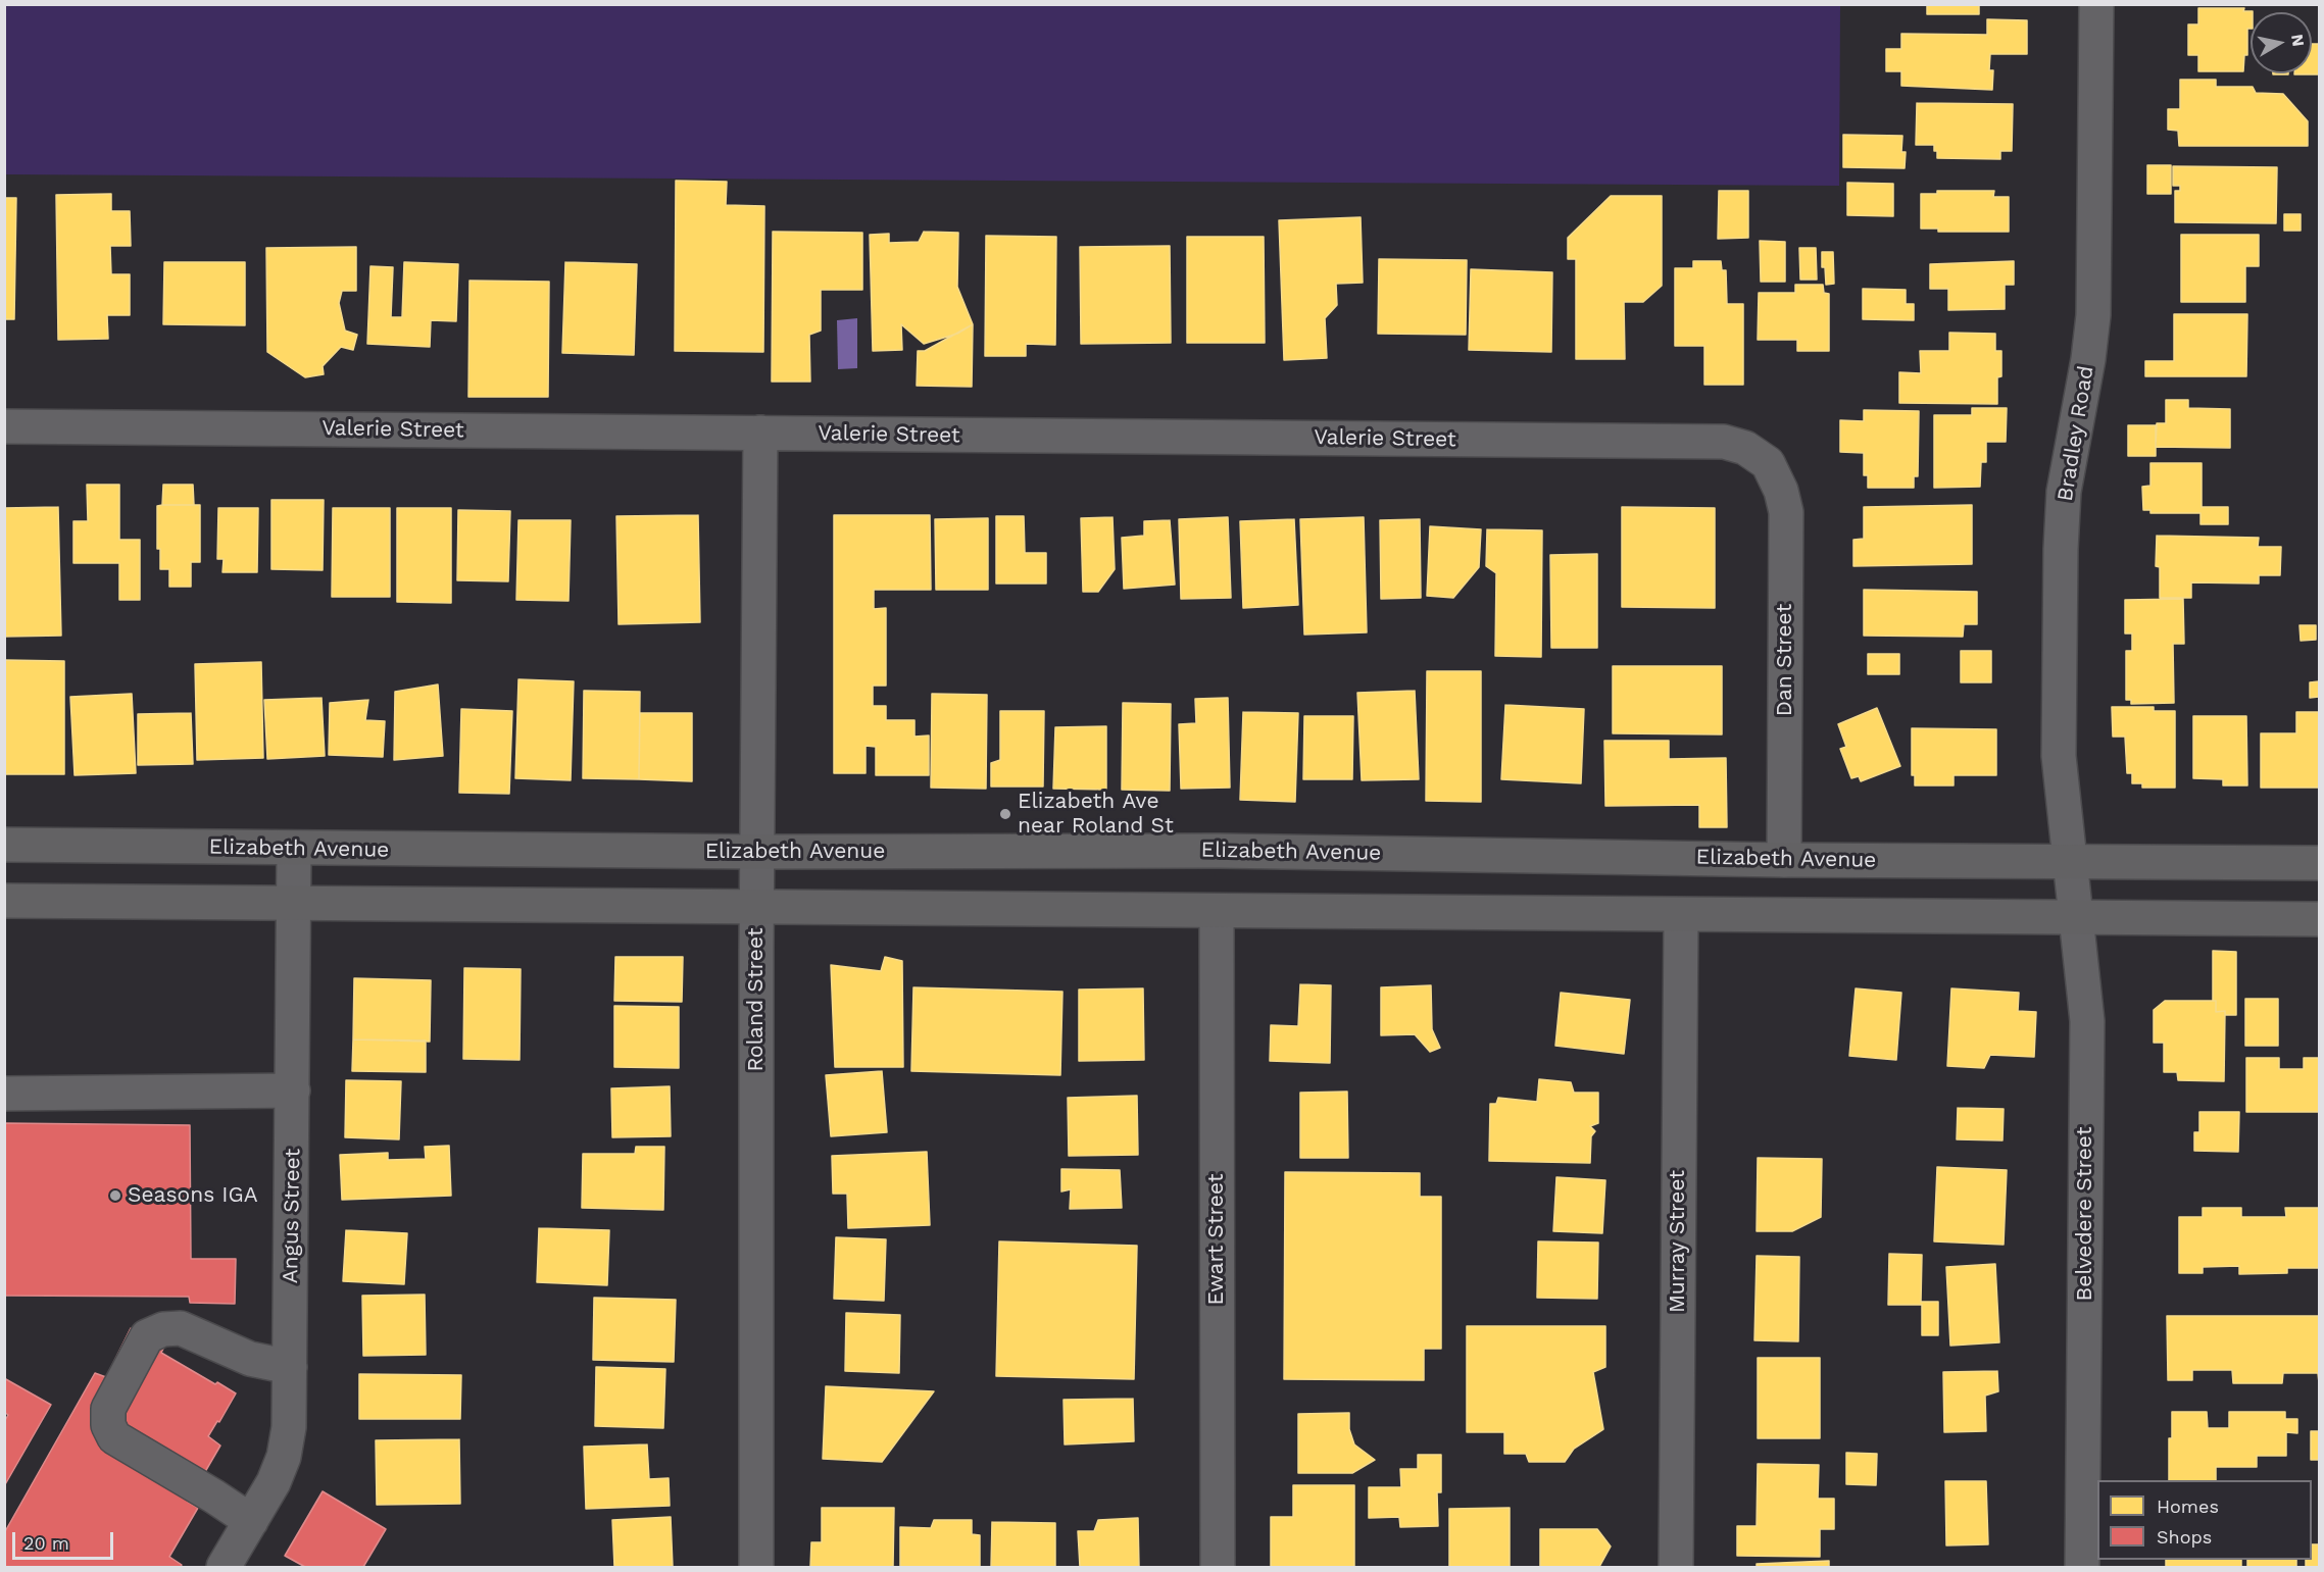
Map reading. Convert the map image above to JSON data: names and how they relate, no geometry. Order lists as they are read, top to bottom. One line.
{"streets":{"highway":["Elizabeth Avenue"],"street":["Valerie Street","Bradley Road","Dan Street","Roland Street","Belvedere Street","Angus Street","Ewart Street","Murray Street"]},"crossings":[["Valerie Street","Dan Street"],["Valerie Street","Roland Street"],["Bradley Road","Elizabeth Avenue"],["Bradley Road","Belvedere Street"],["Dan Street","Elizabeth Avenue"],["Elizabeth Avenue","Roland Street"],["Elizabeth Avenue","Belvedere Street"],["Elizabeth Avenue","Angus Street"]],"places":["Elizabeth Ave near Roland St","Seasons IGA"],"legend":["Homes","Shops"],"scale_bar":"20 m","north":"right"}
